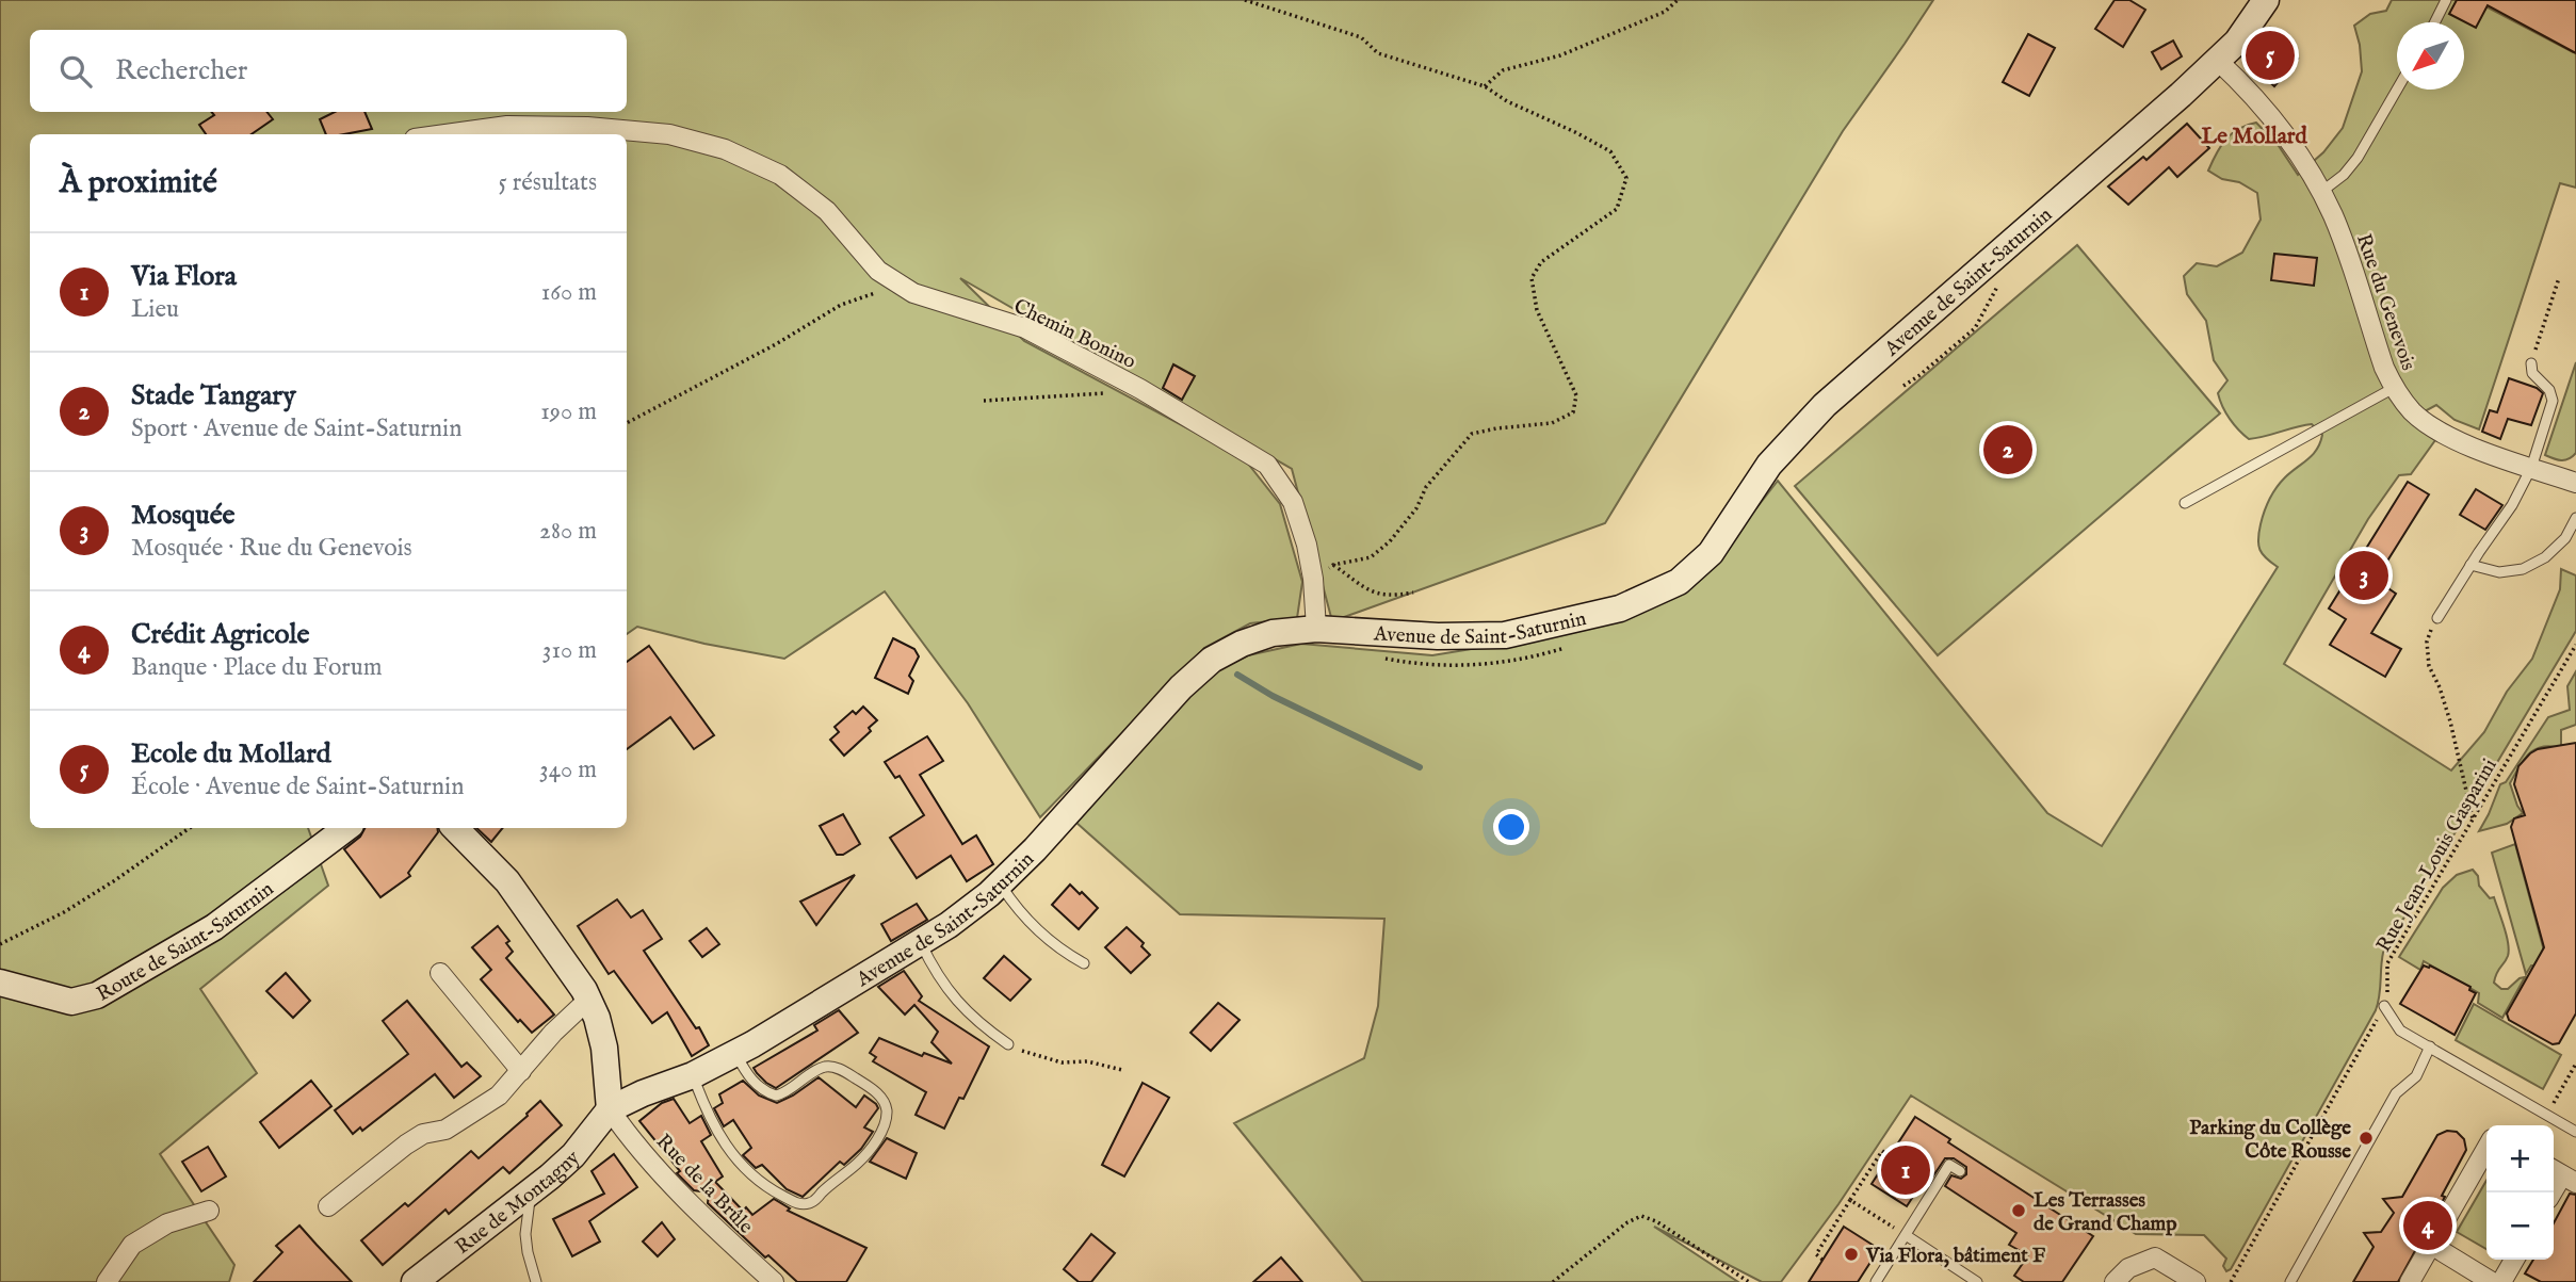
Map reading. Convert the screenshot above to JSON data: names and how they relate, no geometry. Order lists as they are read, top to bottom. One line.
{"streets":{"main road":["Avenue de Saint-Saturnin","Route de Saint-Saturnin","Rue de Montagny"],"street":["Rue du Genevois","Chemin Bonino","Rue de la Brûle"],"path":["Rue Jean-Louis Gasparini"]},"crossings":[["Avenue de Saint-Saturnin","Rue du Genevois"],["Avenue de Saint-Saturnin","Chemin Bonino"],["Avenue de Saint-Saturnin","Rue de la Brûle"],["Avenue de Saint-Saturnin","Rue de Montagny"],["Rue de la Brûle","Rue de Montagny"]],"districts":["Le Mollard"],"places":["Parking du Collège Côte Rousse","Les Terrasses de Grand Champ","Via Flora, bâtiment F"],"north":"bottom left","page":{"pins":["5","2","3","1","4"],"search":"Rechercher","heading":["À proximité","5 résultats"],"list":[{"mark":"1","name":"Via Flora","note":"Lieu","value":"160 m"},{"mark":"2","name":"Stade Tangary","note":"Sport · Avenue de Saint-Saturnin","value":"190 m"},{"mark":"3","name":"Mosquée","note":"Mosquée · Rue du Genevois","value":"280 m"},{"mark":"4","name":"Crédit Agricole","note":"Banque · Place du Forum","value":"310 m"},{"mark":"5","name":"Ecole du Mollard","note":"École · Avenue de Saint-Saturnin","value":"340 m"}],"map_buttons":["+","−"]}}
